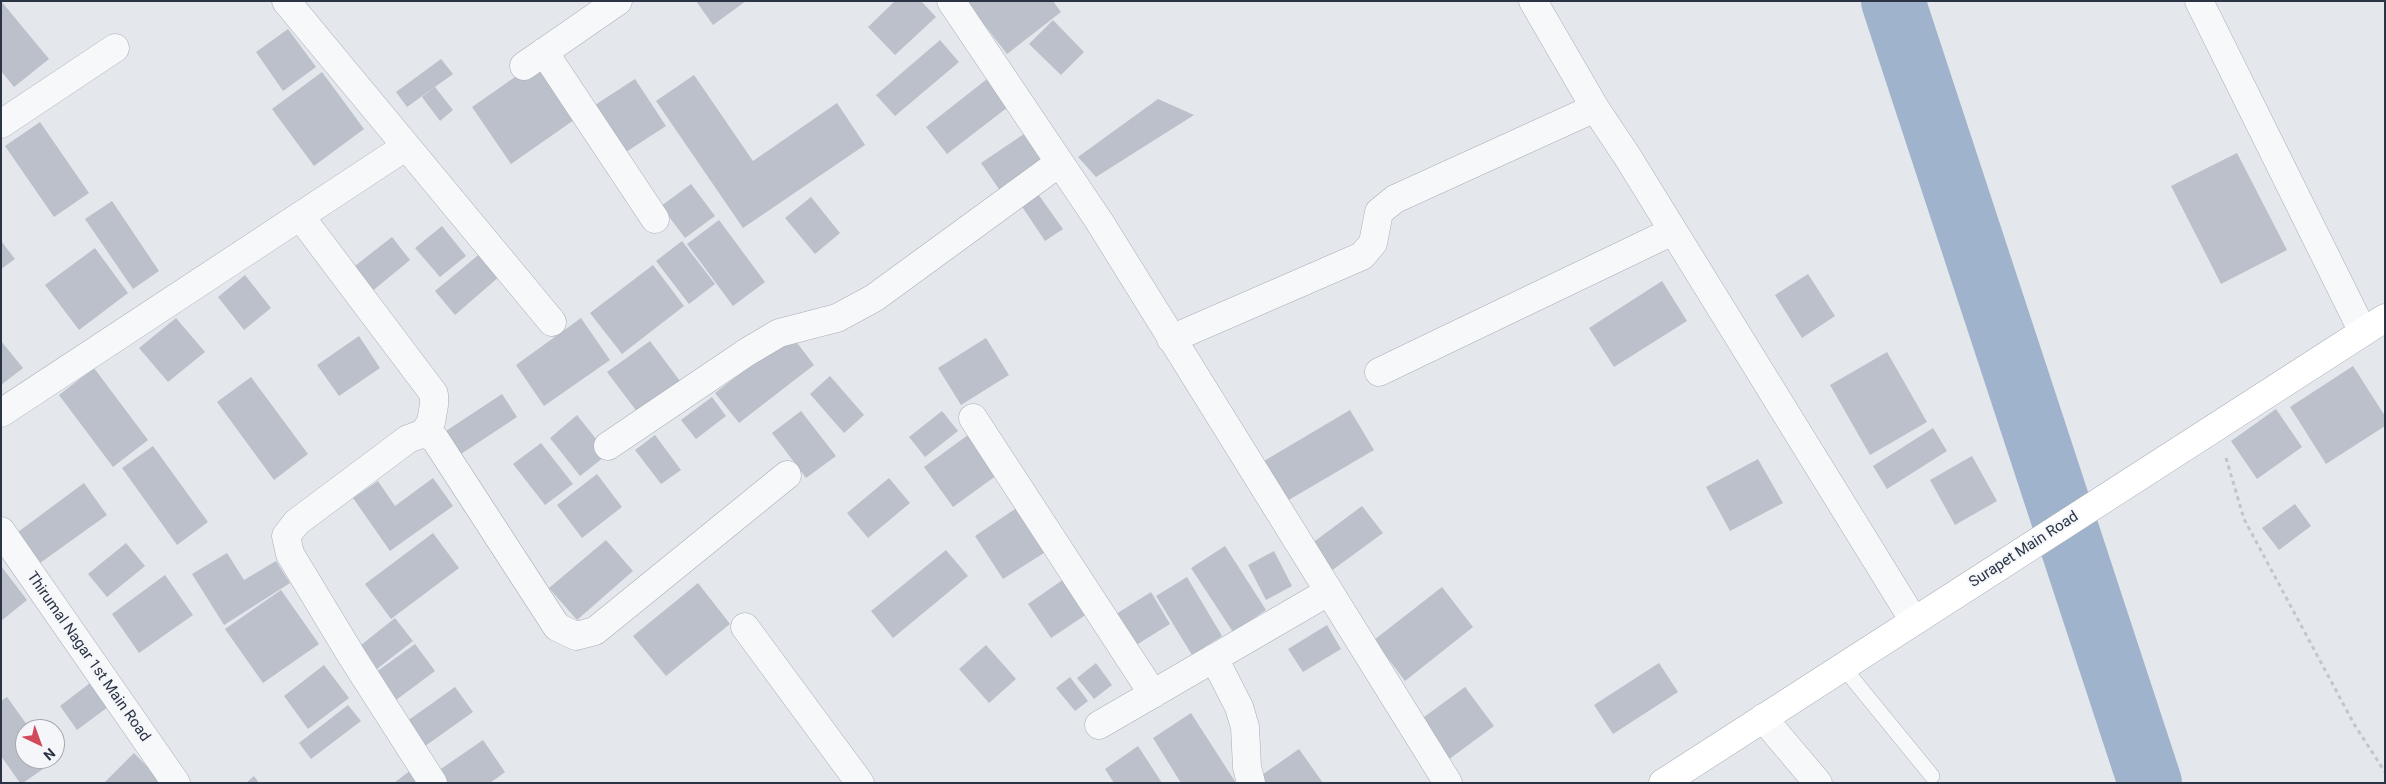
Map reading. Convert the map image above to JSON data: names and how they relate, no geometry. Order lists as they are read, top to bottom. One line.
{"streets":{"main road":["Surapet Main Road"],"street":["Thirumal Nagar 1st Main Road"]},"north":"bottom right"}
